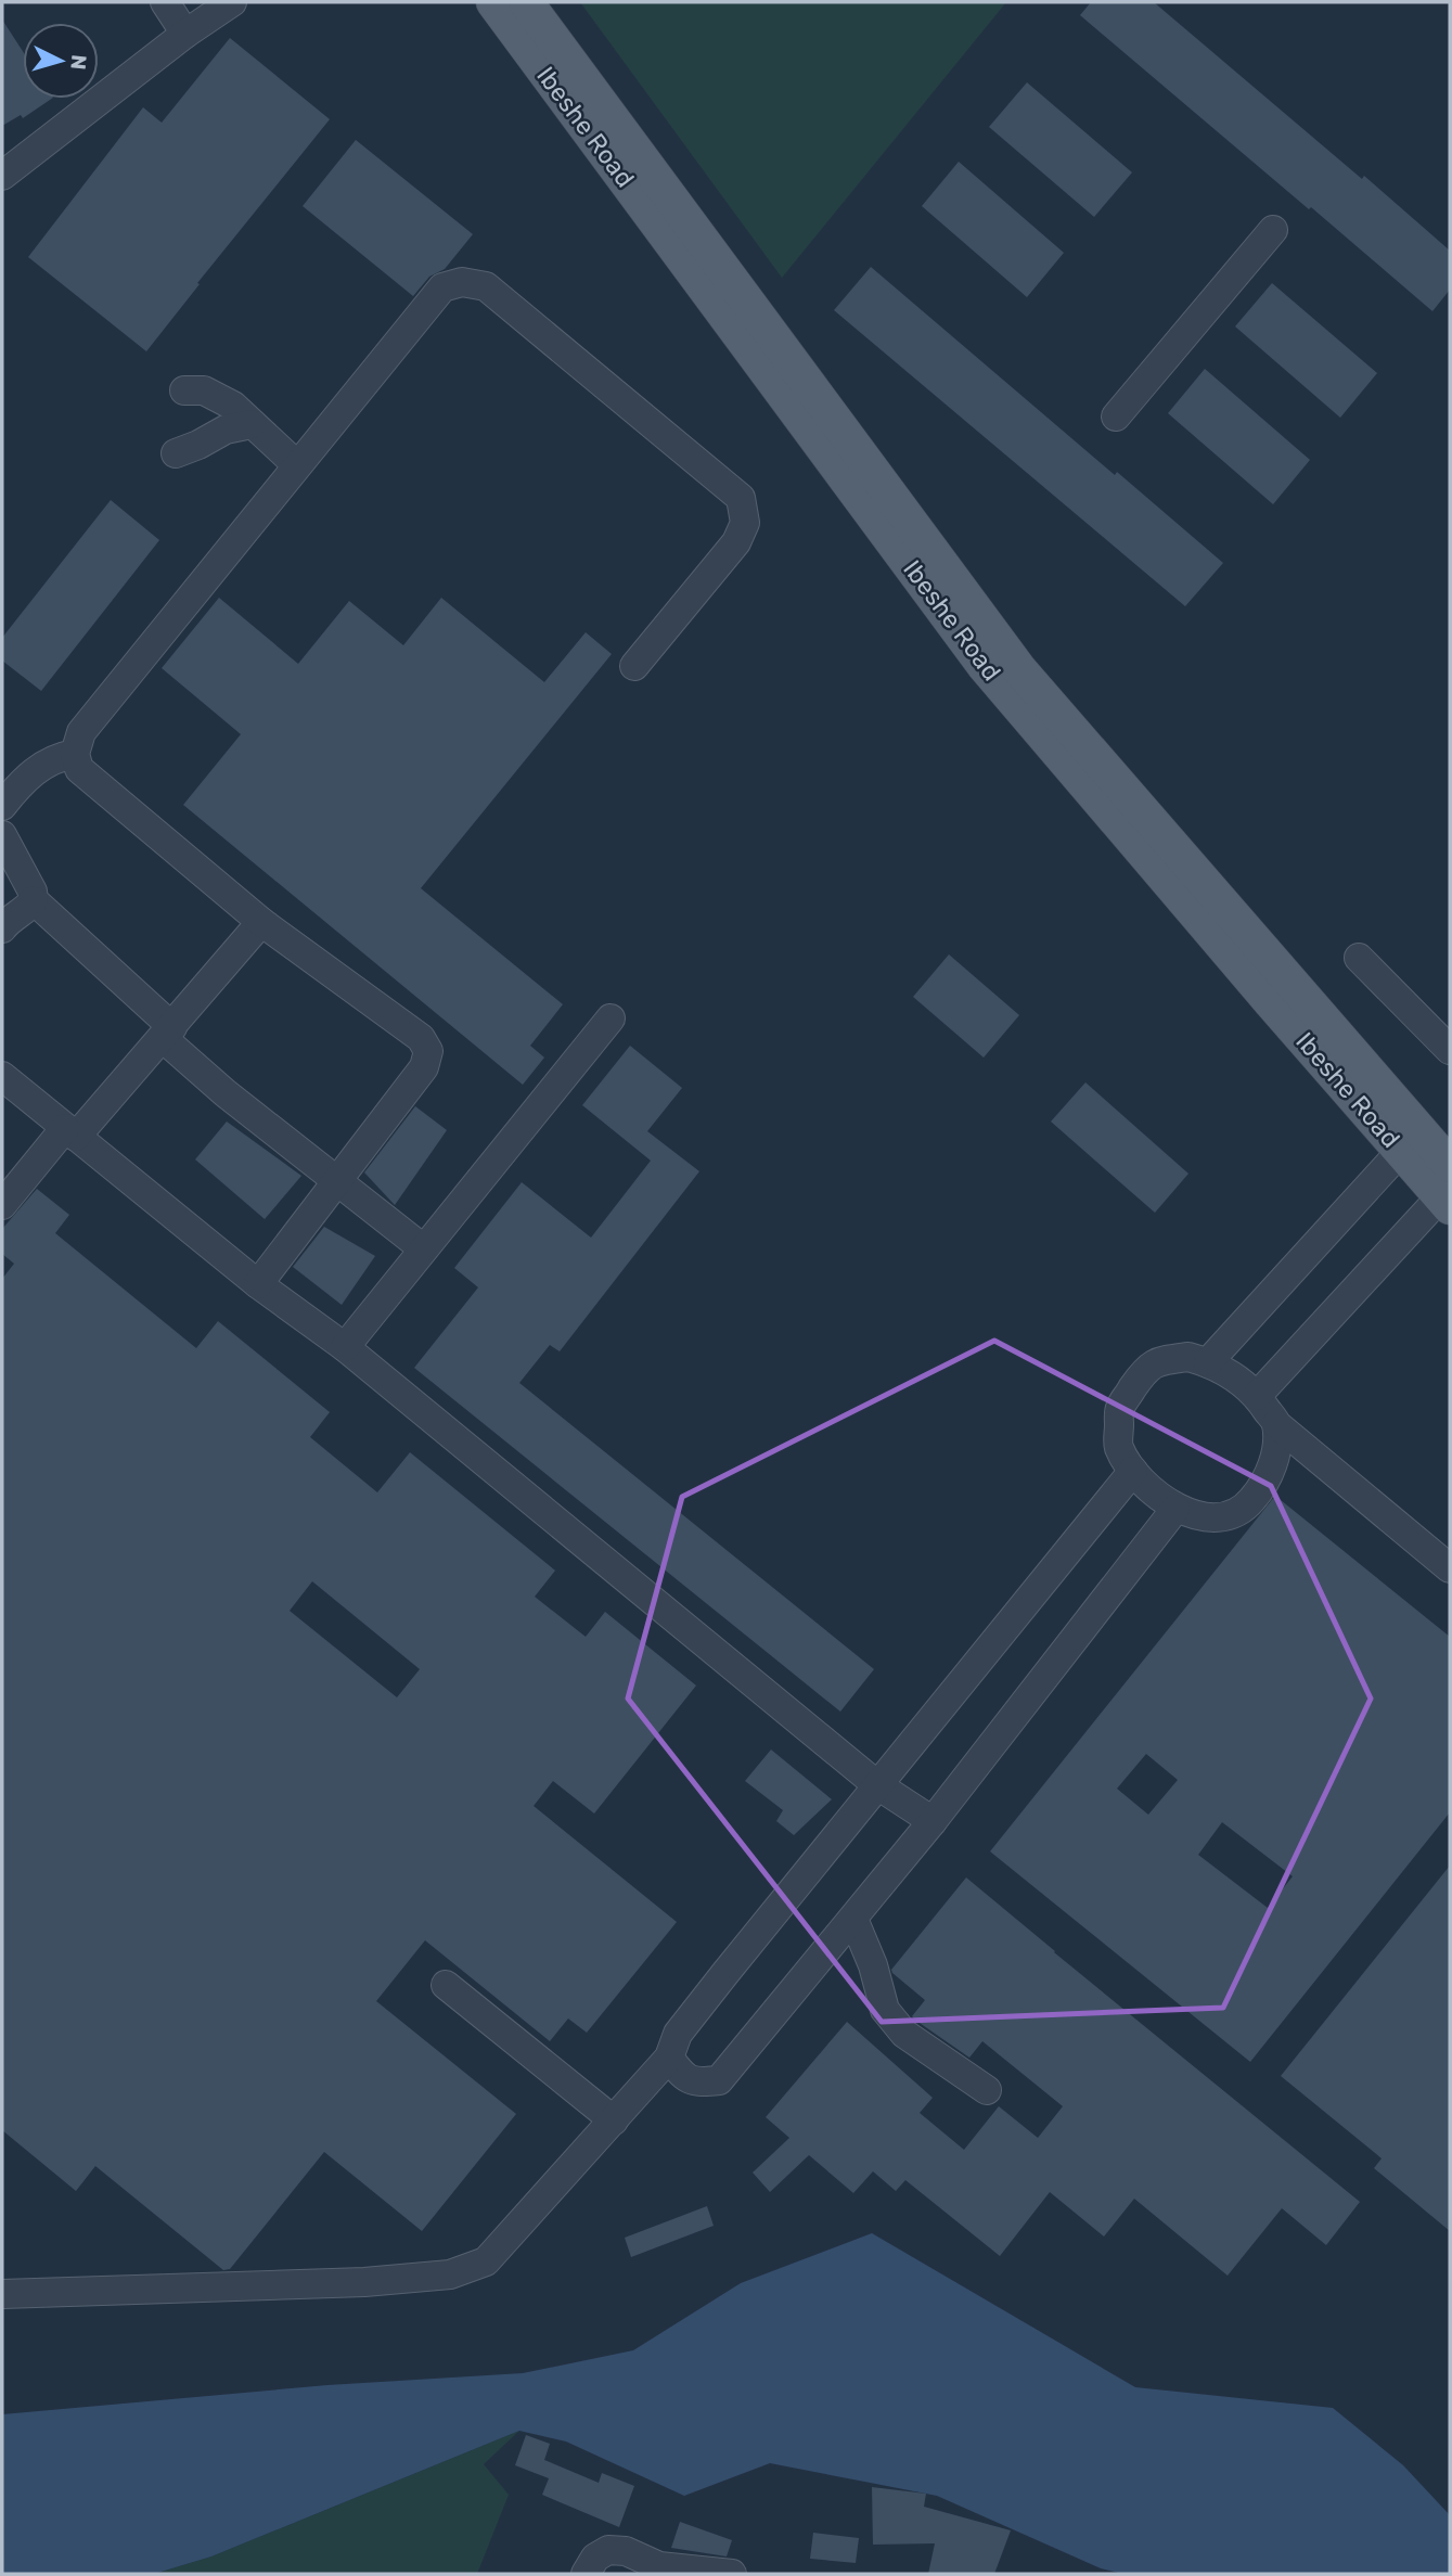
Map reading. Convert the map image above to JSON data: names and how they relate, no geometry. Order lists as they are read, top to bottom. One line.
{"streets":{"main road":["Ibeshe Road"]},"north":"right"}
